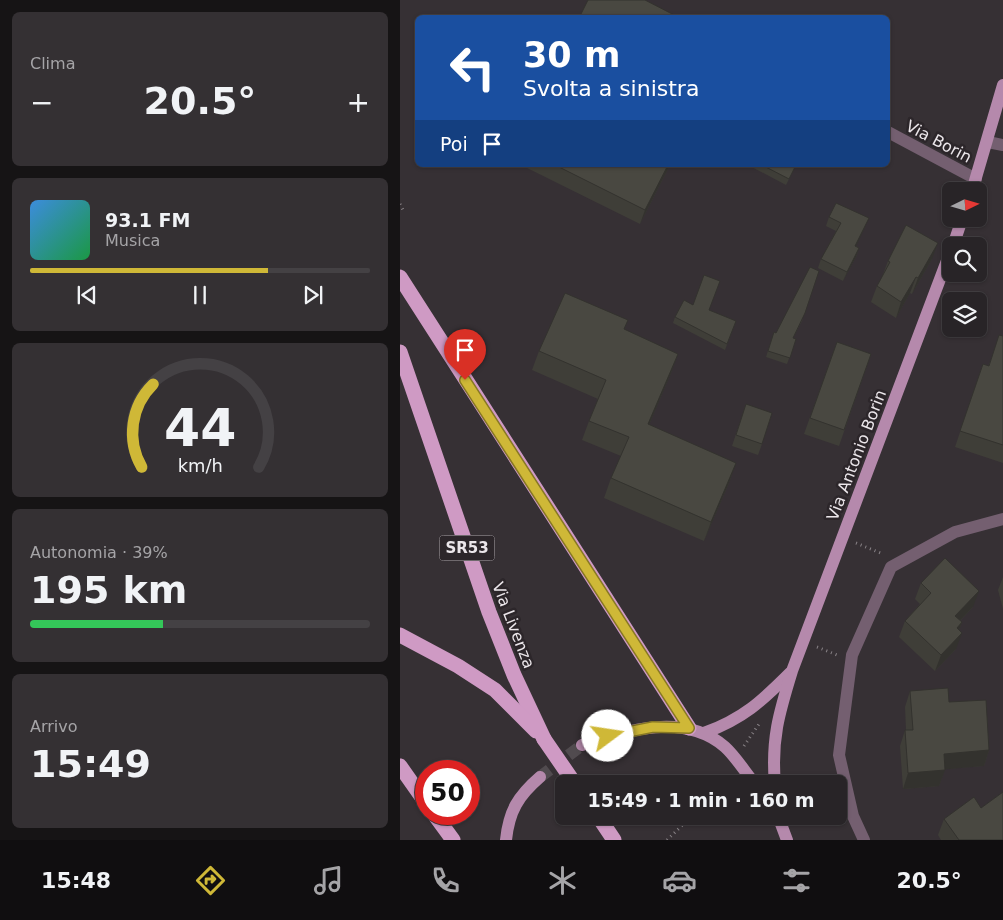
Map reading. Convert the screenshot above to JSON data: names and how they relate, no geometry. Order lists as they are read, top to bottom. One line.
{"streets":{"highway":["SR53","Via Livenza"],"main road":["Via Antonio Borin"],"street":["Via Borin"]},"crossings":[["SR53","Via Livenza"]],"north":"right","page":{"tile":["Clima",["Autonomia · 39%","195 km"],["Arrivo","15:49"]],"turn":["30 m","Svolta a sinistra"],"heat":["−","20.5°","+"],"then":"Poi","song":["93.1 FM","Musica"],"limit":"50","trip":"15:49 · 1 min · 160 m","tabs":["15:48","20.5°"],"gauge":["44","km/h"]}}
